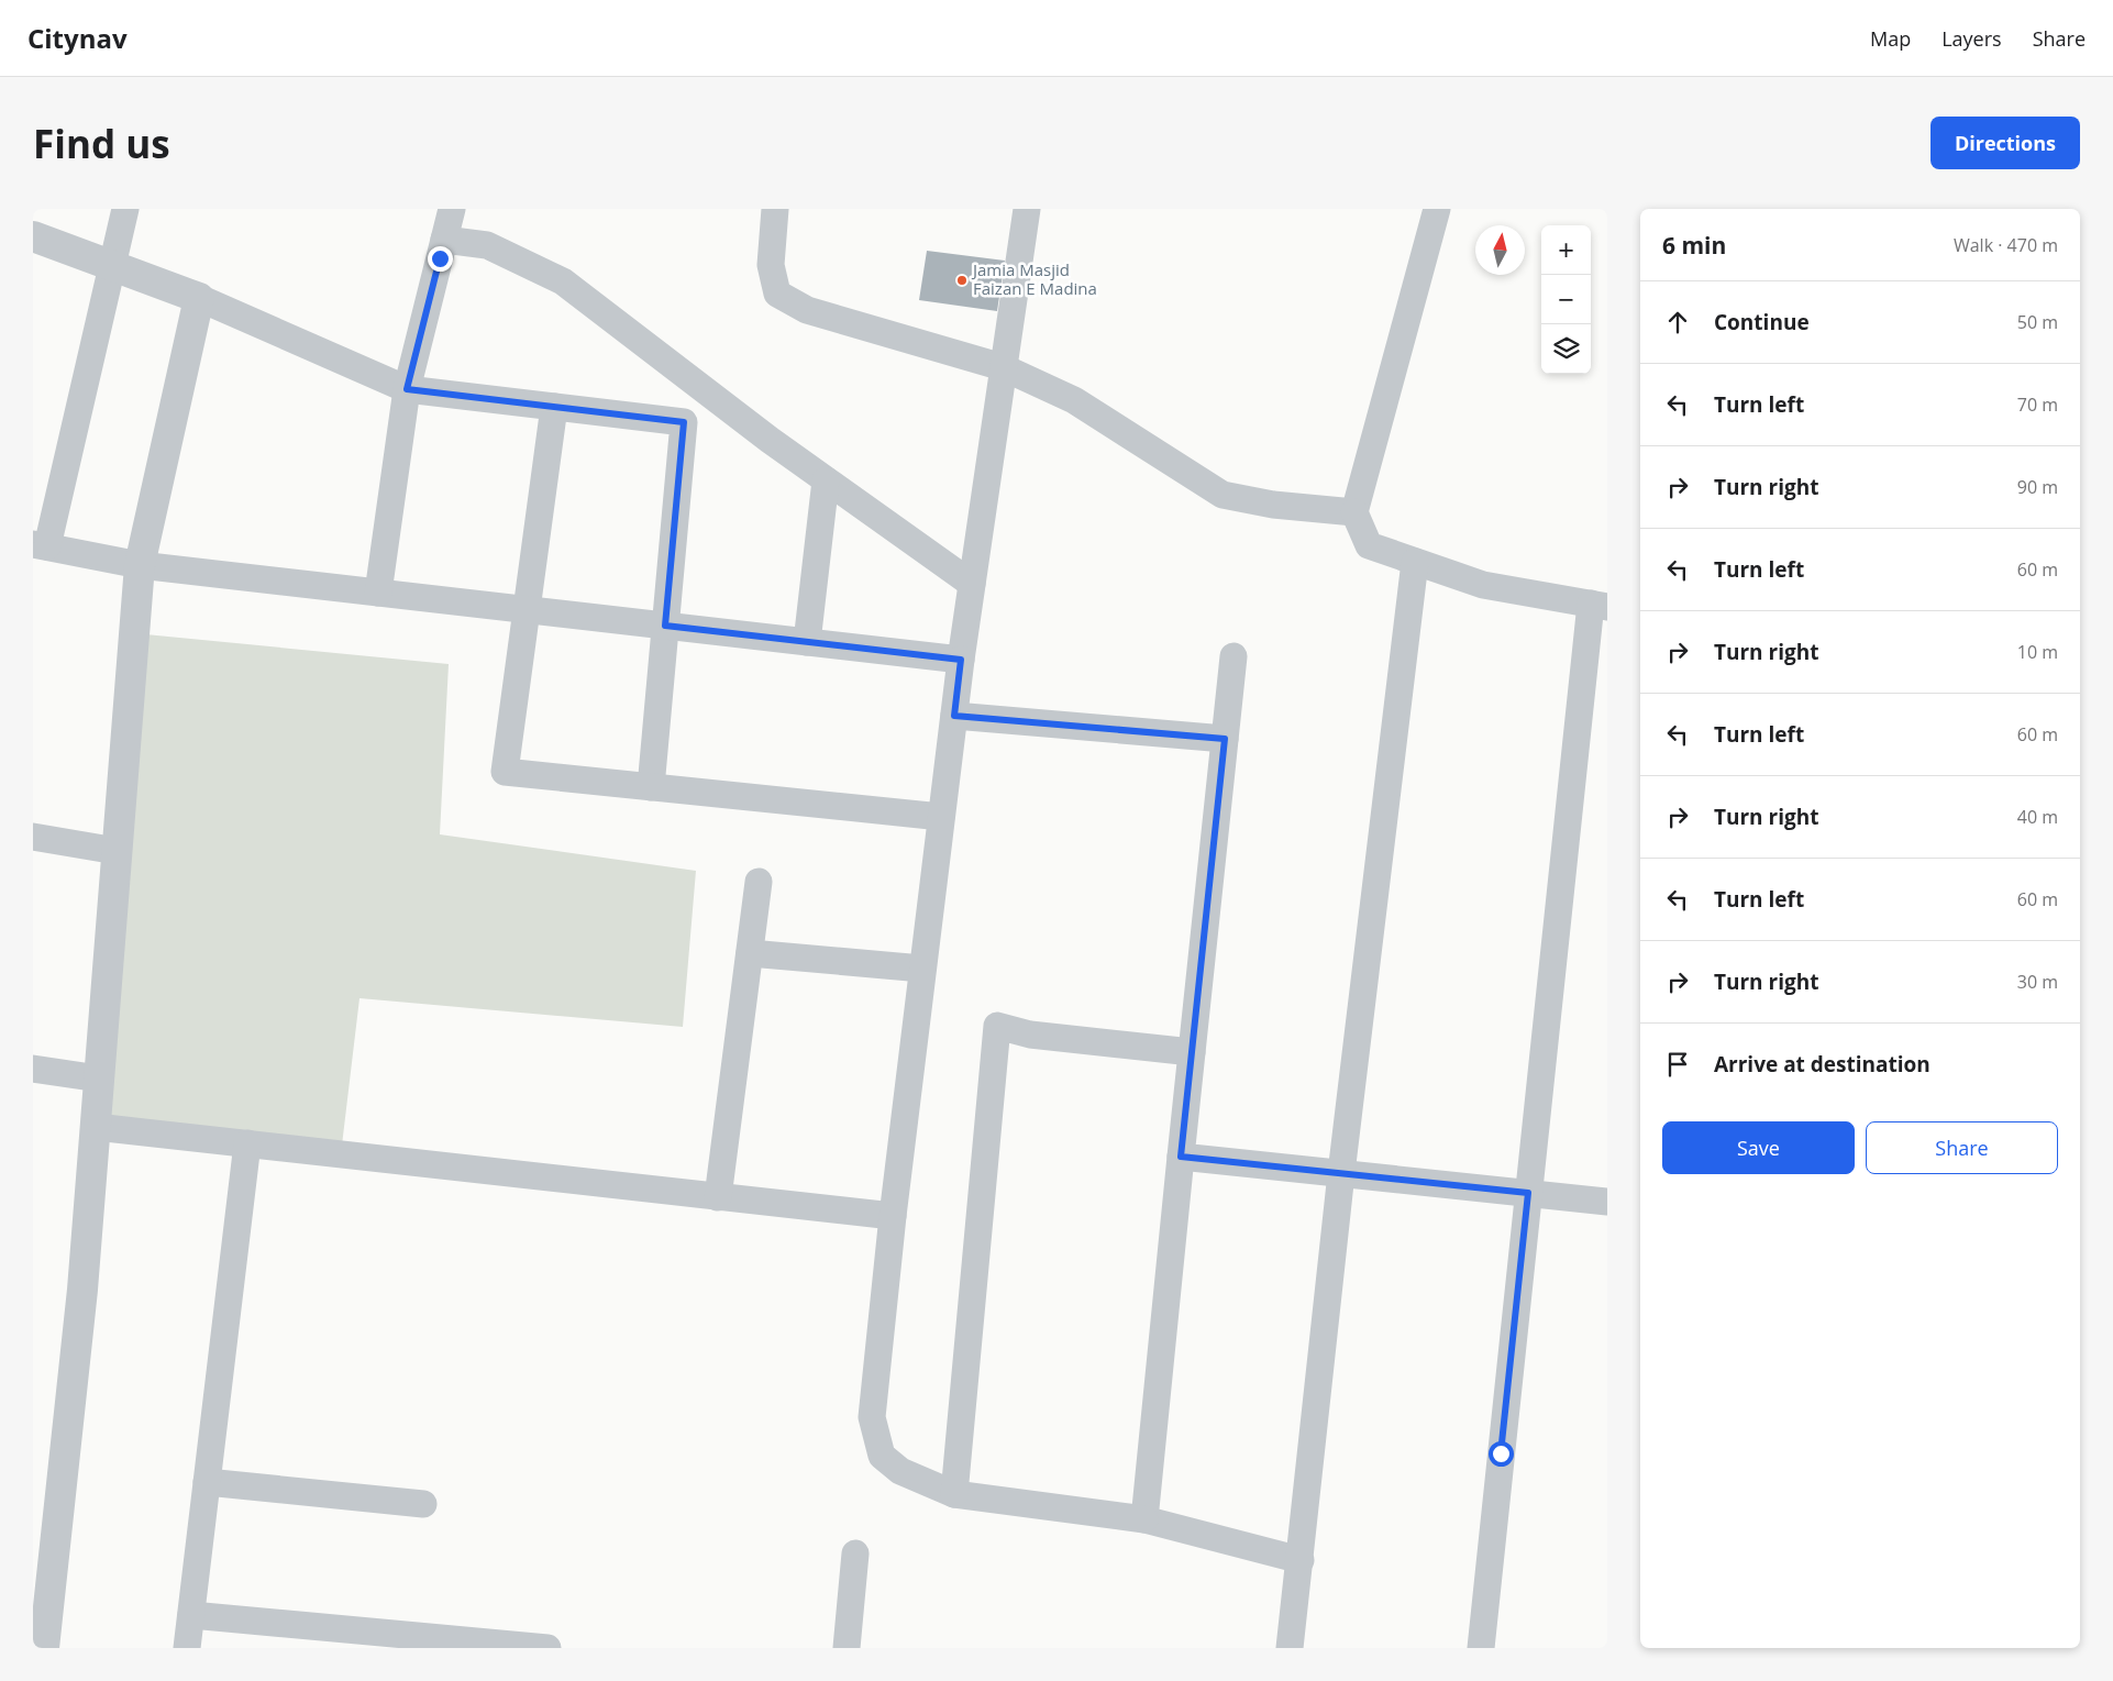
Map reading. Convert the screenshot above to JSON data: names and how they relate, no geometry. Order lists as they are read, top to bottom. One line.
{"places":["Jamia Masjid Faizan E Madina"],"north":"top","page":{"header":"Citynav","nav":["Map","Layers","Share"],"buttons":["Directions",["Save","Share"]],"title":"Find us","heading":["6 min","Walk · 470 m"],"map_buttons":["+","−"],"list":[["Continue","50 m"],["Turn left","70 m"],["Turn right","90 m"],["Turn left","60 m"],["Turn right","10 m"],["Turn left","60 m"],["Turn right","40 m"],["Turn left","60 m"],["Turn right","30 m"],"Arrive at destination"]}}
